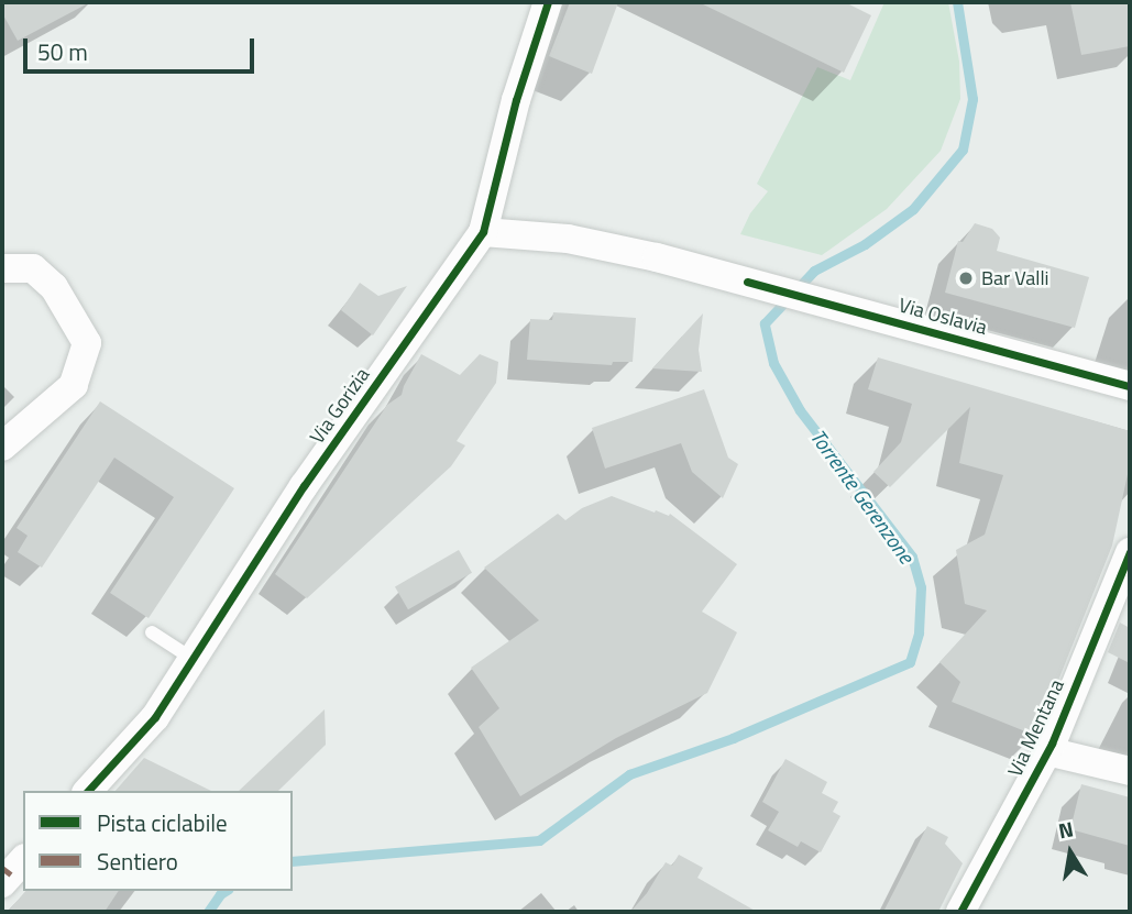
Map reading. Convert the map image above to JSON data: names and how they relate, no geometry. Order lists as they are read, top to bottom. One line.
{"streets":{"street":["Via Oslavia","Via Gorizia","Via Mentana"]},"crossings":[["Via Oslavia","Via Gorizia"]],"water":["Torrente Gerenzone"],"places":["Bar Valli"],"legend":["Pista ciclabile","Sentiero"],"scale_bar":"50 m","north":"top"}
